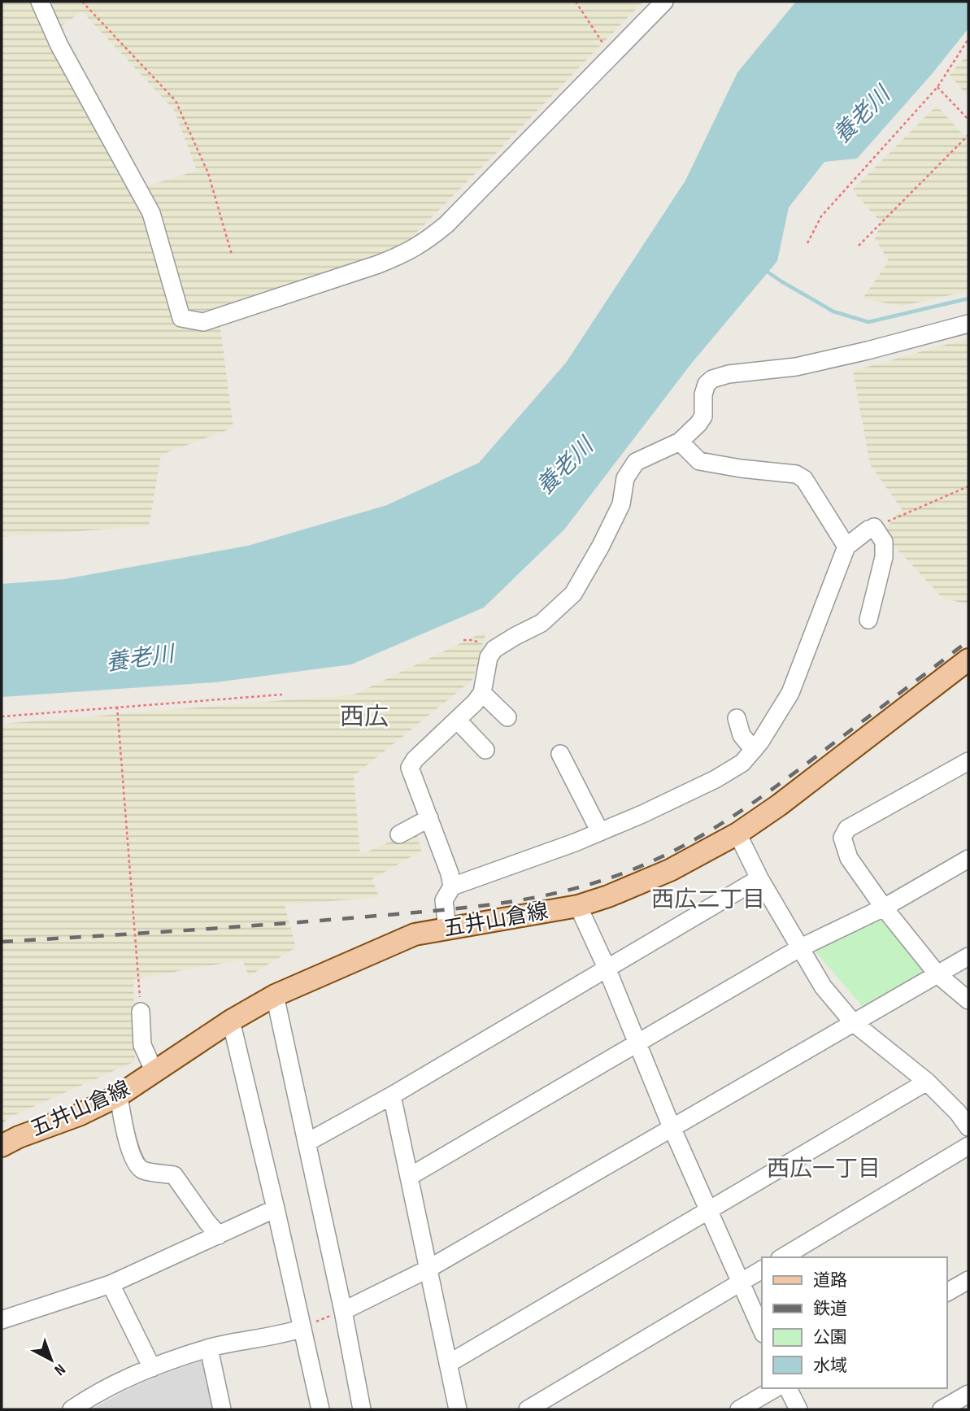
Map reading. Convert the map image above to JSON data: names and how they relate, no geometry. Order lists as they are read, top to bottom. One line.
{"streets":{"main road":["五井山倉線"]},"districts":["西広","西広二丁目","西広一丁目"],"water":["養老川"],"legend":["道路","鉄道","公園","水域"],"north":"bottom right"}
